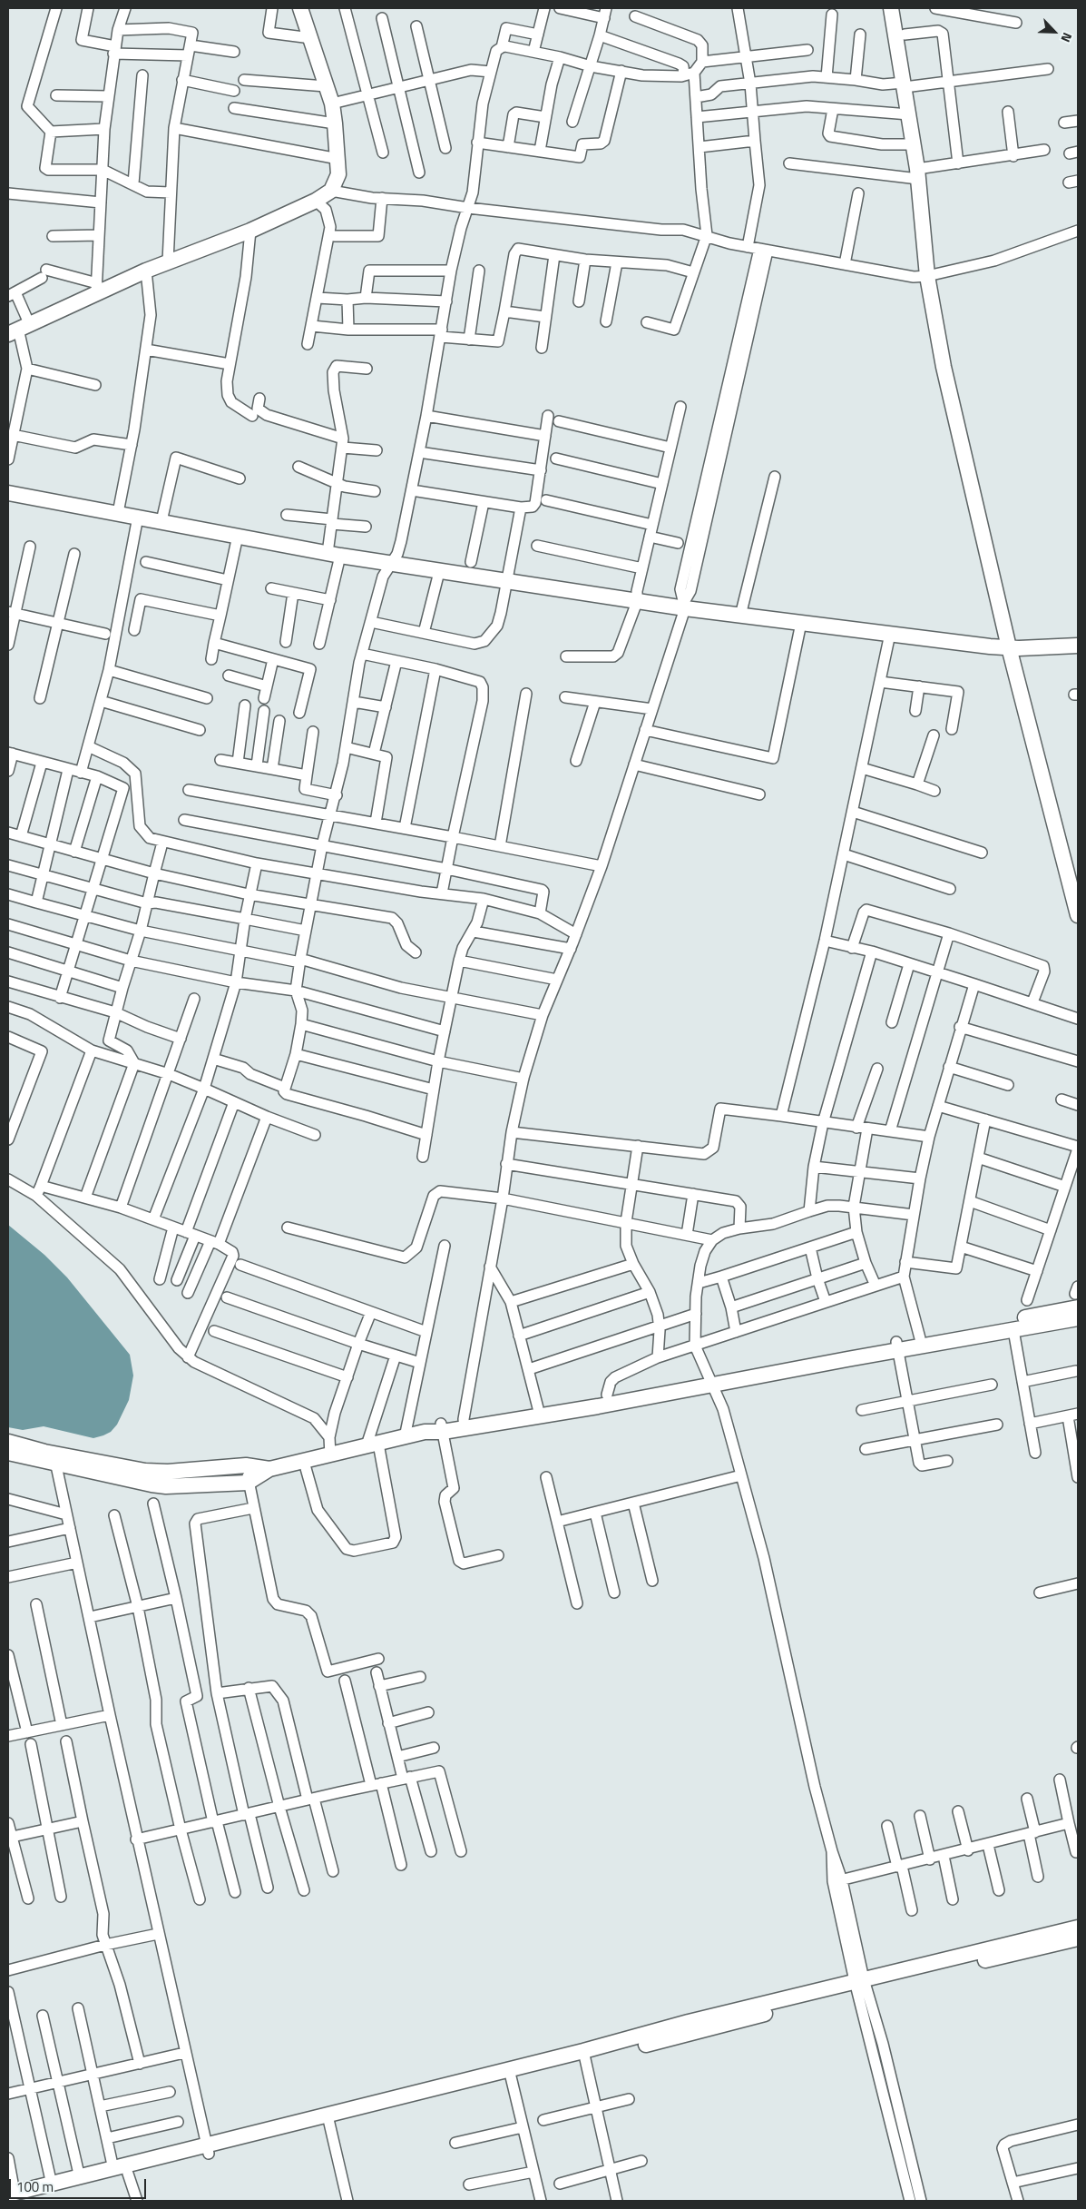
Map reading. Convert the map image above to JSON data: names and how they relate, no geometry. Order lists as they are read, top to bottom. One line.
{"scale_bar":"100 m","north":"bottom right"}
